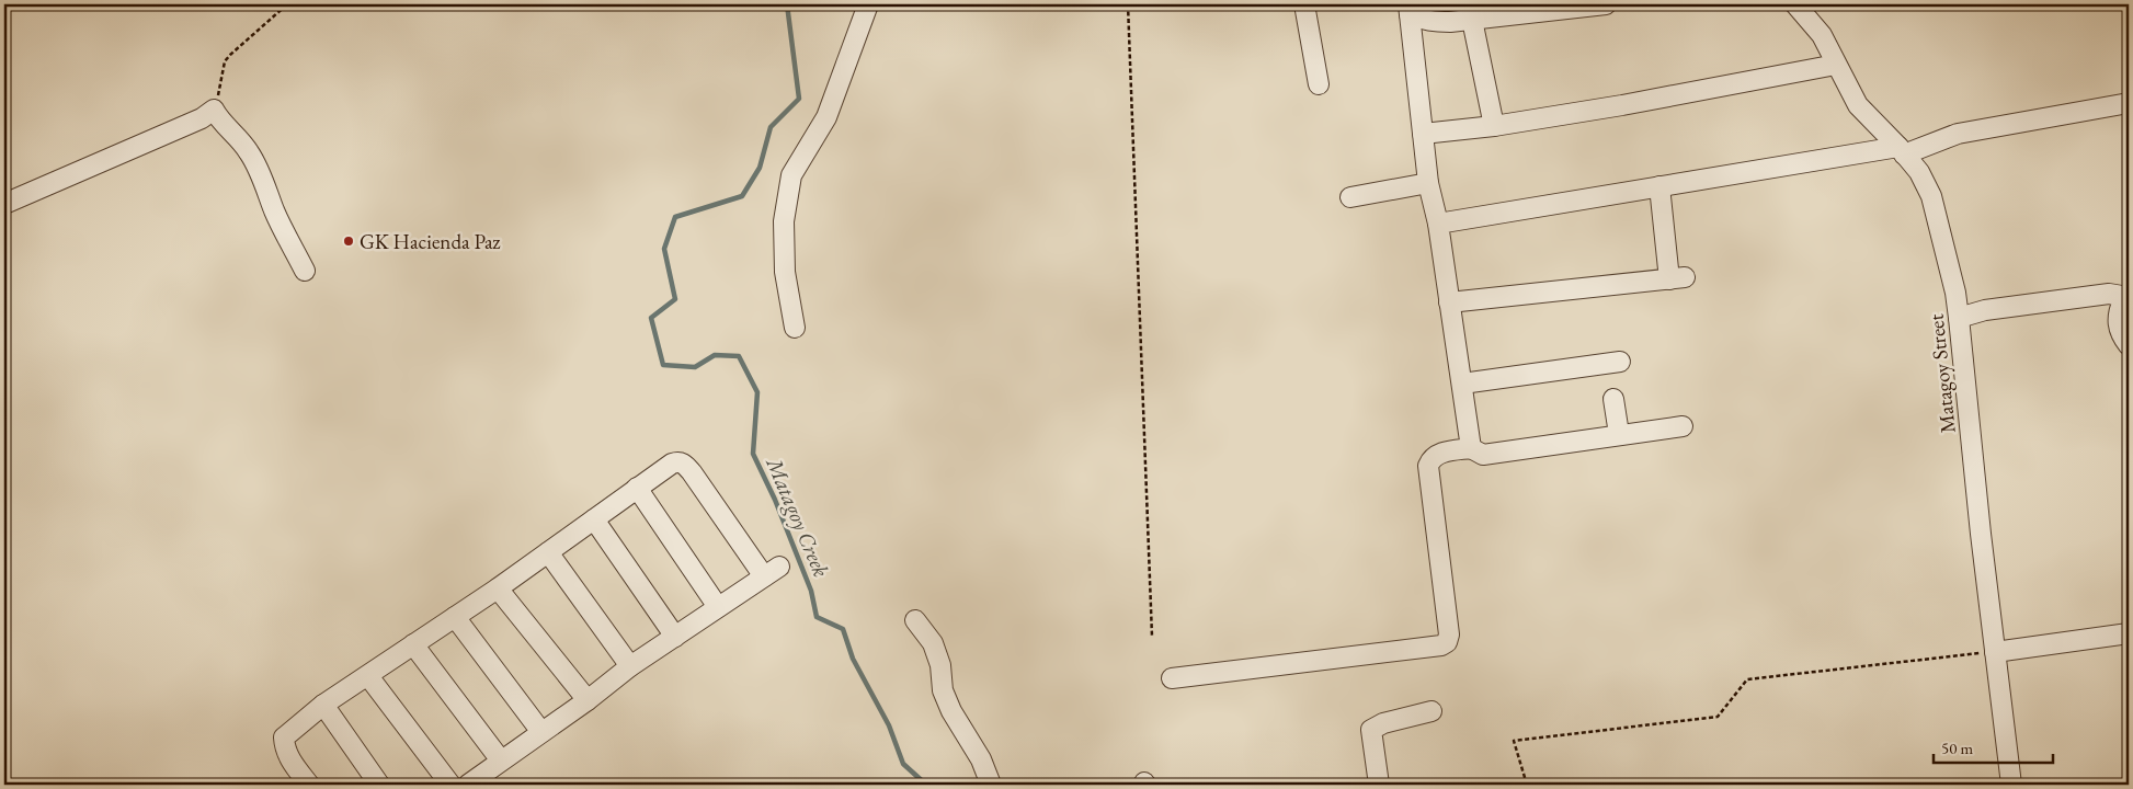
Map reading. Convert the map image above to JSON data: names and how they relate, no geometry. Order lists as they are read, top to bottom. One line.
{"streets":{"street":["Matagoy Street"]},"water":["Matagoy Creek"],"places":["GK Hacienda Paz"],"scale_bar":"50 m"}
